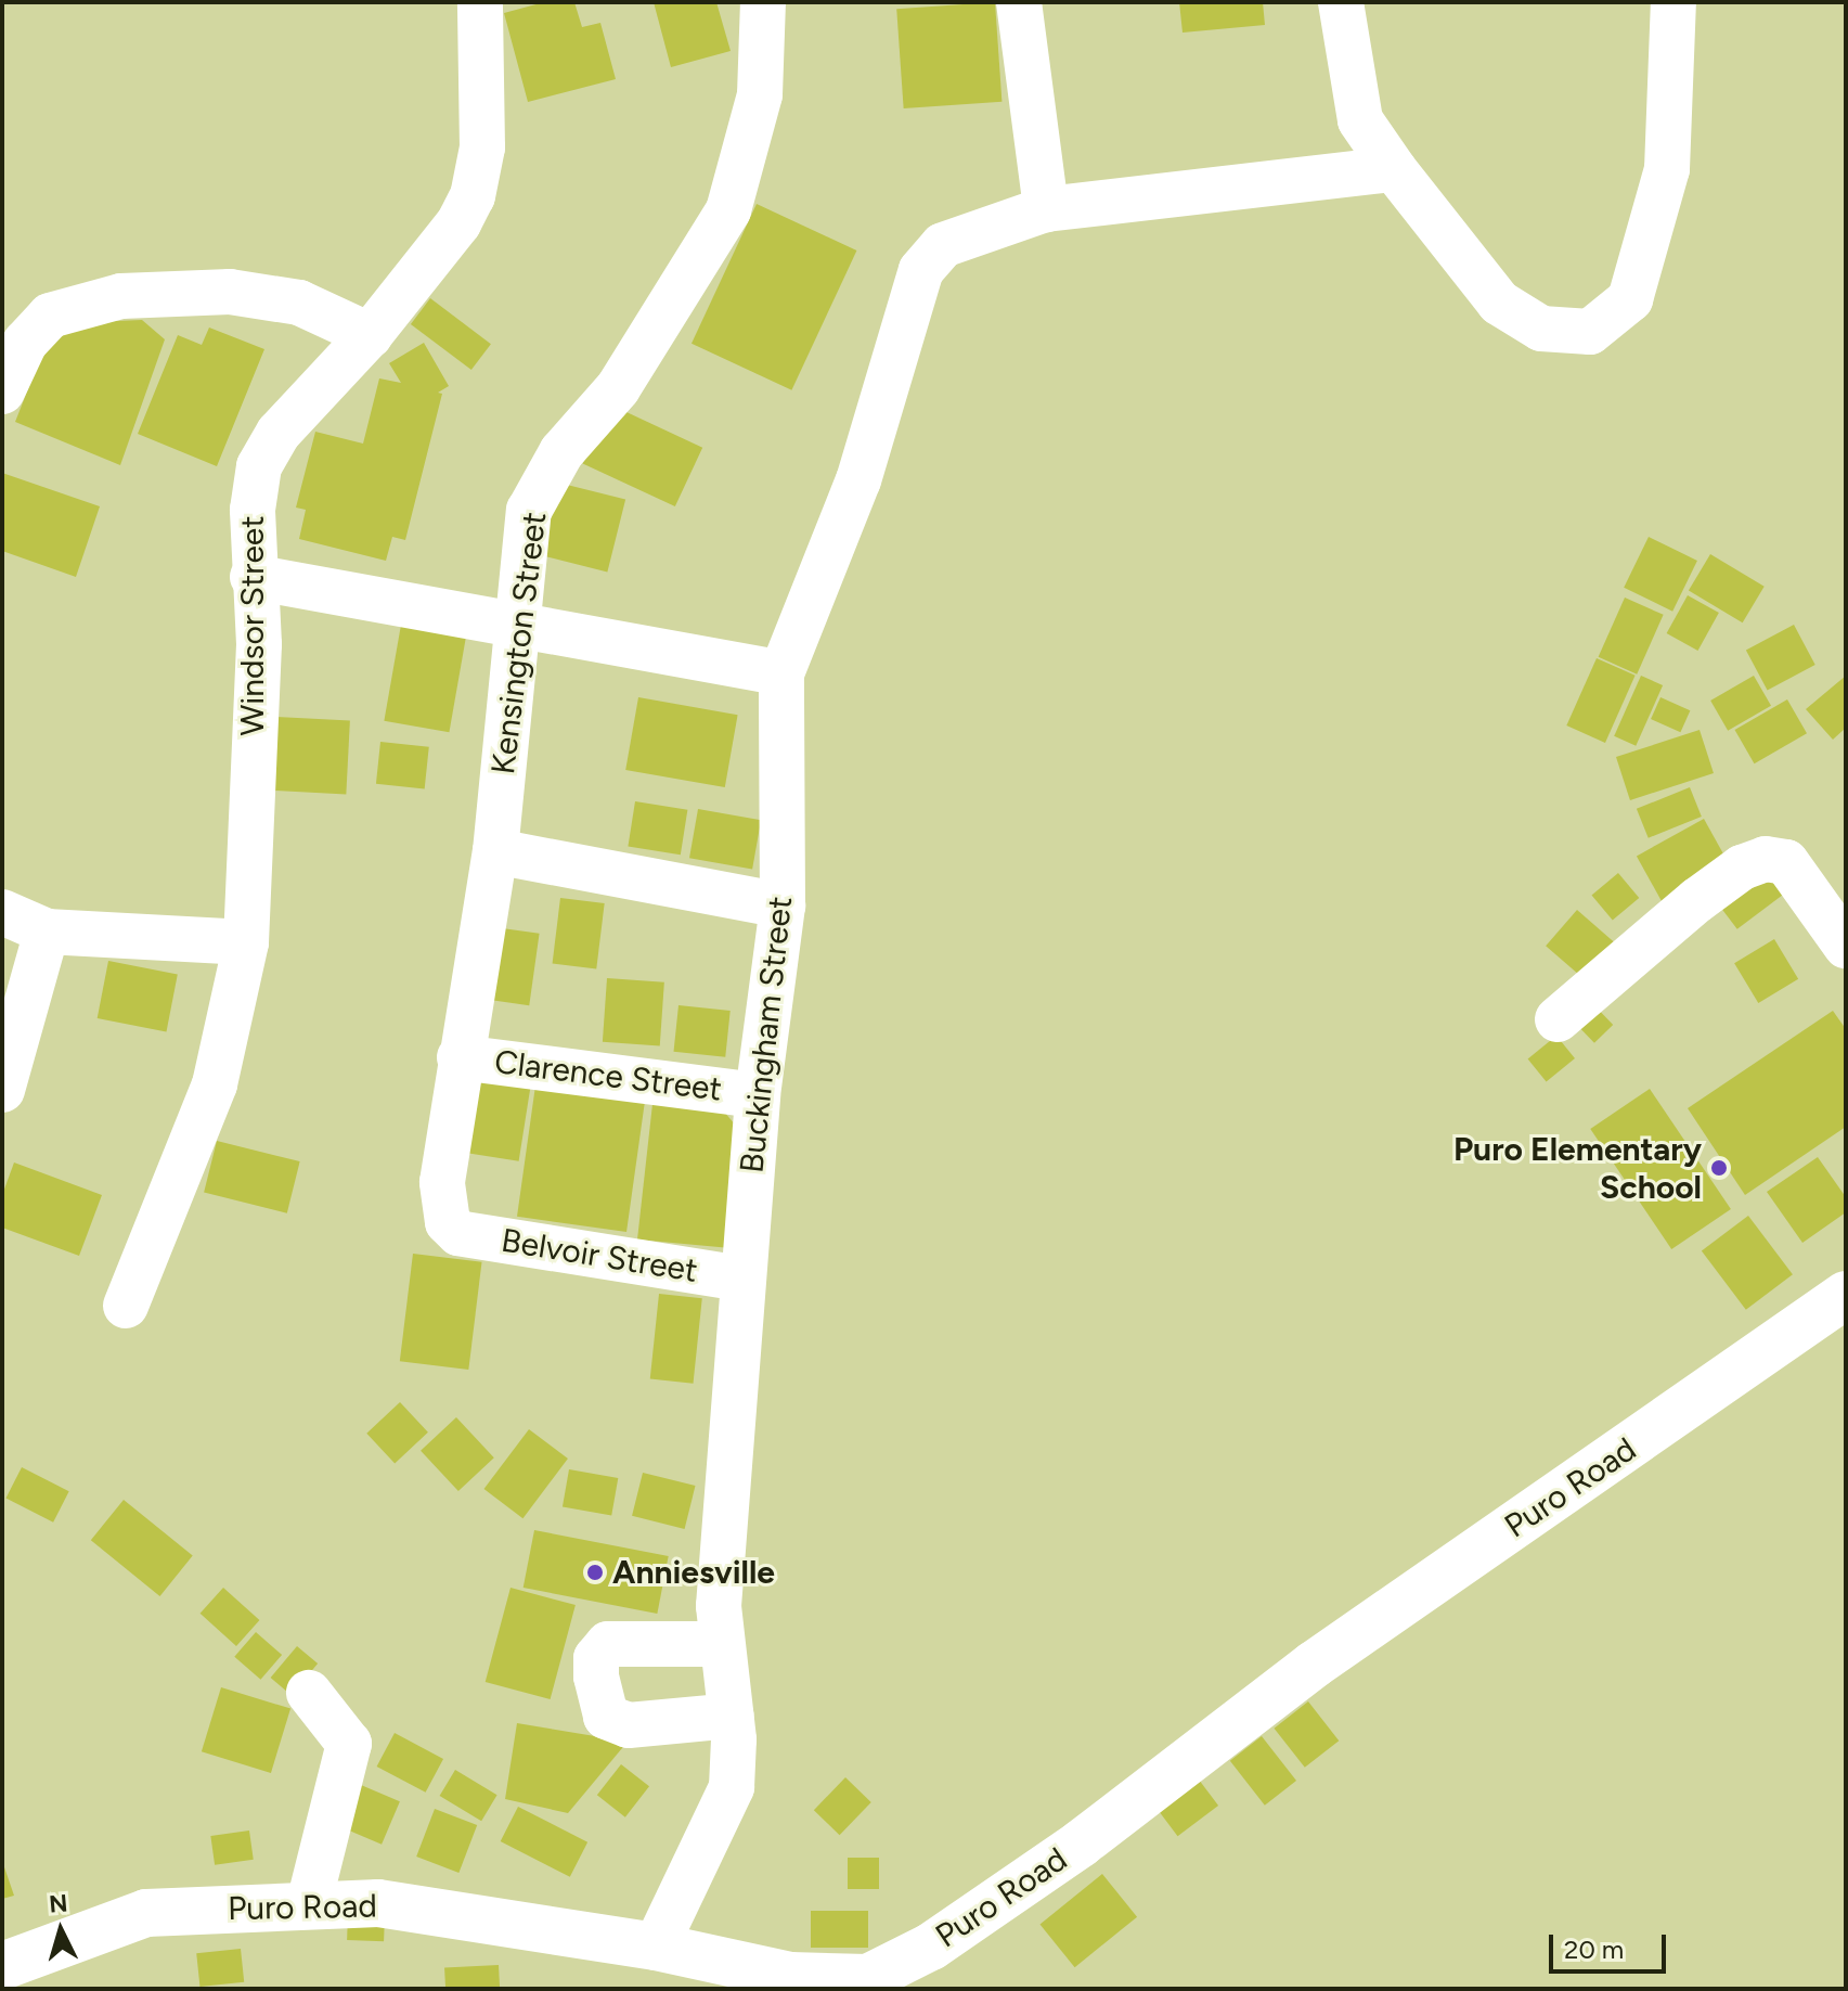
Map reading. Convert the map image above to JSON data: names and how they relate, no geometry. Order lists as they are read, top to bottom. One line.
{"streets":{"street":["Windsor Street","Kensington Street","Buckingham Street","Clarence Street","Belvoir Street","Puro Road"]},"crossings":[["Kensington Street","Clarence Street"],["Kensington Street","Belvoir Street"],["Buckingham Street","Clarence Street"],["Buckingham Street","Belvoir Street"],["Buckingham Street","Puro Road"]],"places":["Puro Elementary School","Anniesville"],"scale_bar":"20 m","north":"top"}
